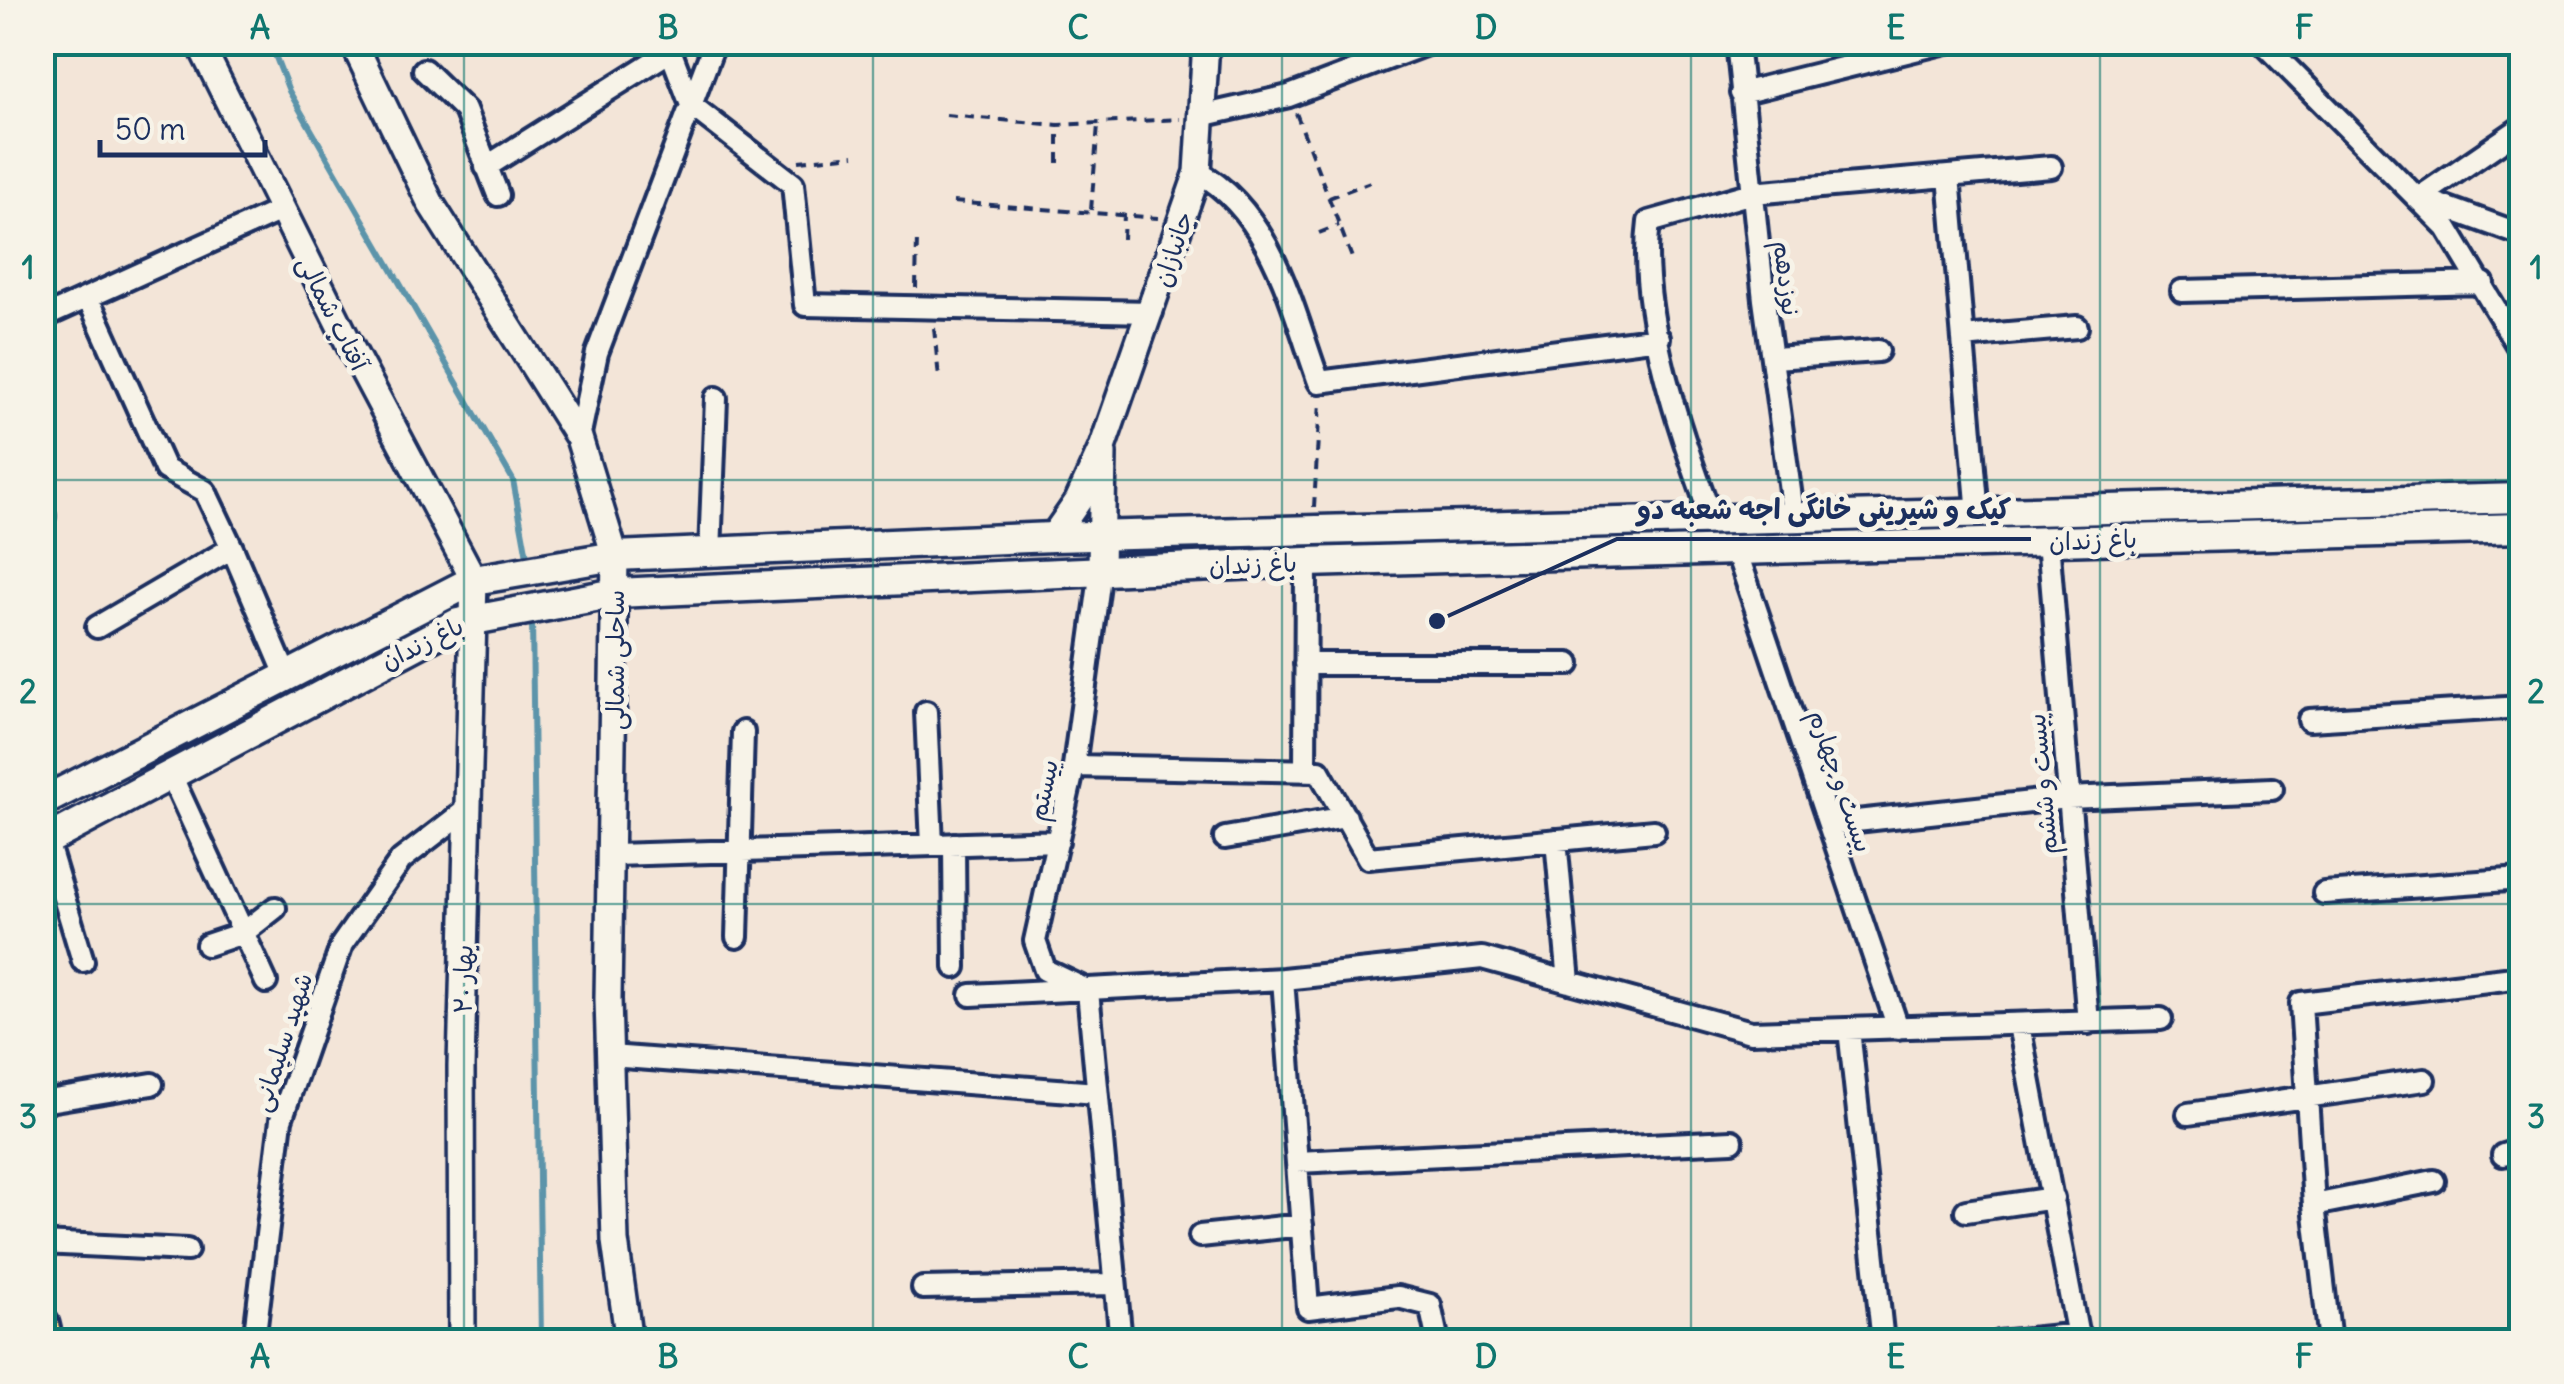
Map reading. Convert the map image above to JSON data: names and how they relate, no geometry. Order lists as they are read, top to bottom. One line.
{"streets":{"main road":["باغ زندان"],"street":["جانبازان","نوزدهم","آفتاب شمالی","ساحلی شمالی","بیست و چهارم","بیست و ششم","بیستم","بهار ۲۰","شهید سلیمانی"]},"crossings":[["جانبازان","باغ زندان"],["جانبازان","بیستم"],["نوزدهم","باغ زندان"],["آفتاب شمالی","باغ زندان"],["آفتاب شمالی","بهار ۲۰"],["باغ زندان","ساحلی شمالی"],["باغ زندان","بیست و چهارم"],["باغ زندان","بیست و ششم"],["باغ زندان","بیستم"],["باغ زندان","بهار ۲۰"],["بهار ۲۰","شهید سلیمانی"]],"places":["کیک و شیرینی خانگی اجه شعبه دو"],"scale_bar":"50 m","grid":{"columns":["A","B","C","D","E","F"],"rows":["1","2","3"]}}
